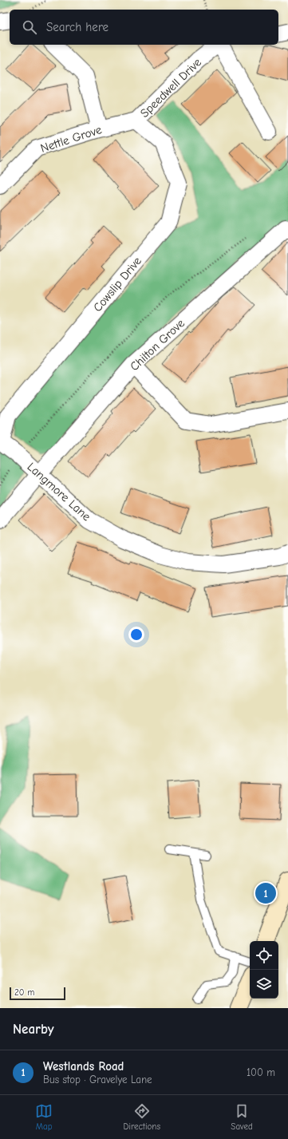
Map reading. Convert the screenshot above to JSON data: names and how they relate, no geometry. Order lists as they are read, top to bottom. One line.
{"streets":{"street":["Speedwell Drive","Nettle Grove","Cowslip Drive","Chilton Grove","Langmore Lane"]},"crossings":[["Speedwell Drive","Nettle Grove"],["Speedwell Drive","Cowslip Drive"],["Nettle Grove","Cowslip Drive"],["Cowslip Drive","Langmore Lane"],["Chilton Grove","Langmore Lane"]],"scale_bar":"20 m","page":{"search":"Search here","pins":"1","scale":"20 m","heading":"Nearby","list":[{"mark":"1","name":"Westlands Road","note":"Bus stop · Gravelye Lane","value":"100 m"}],"nav":["Map","Directions","Saved"]}}
